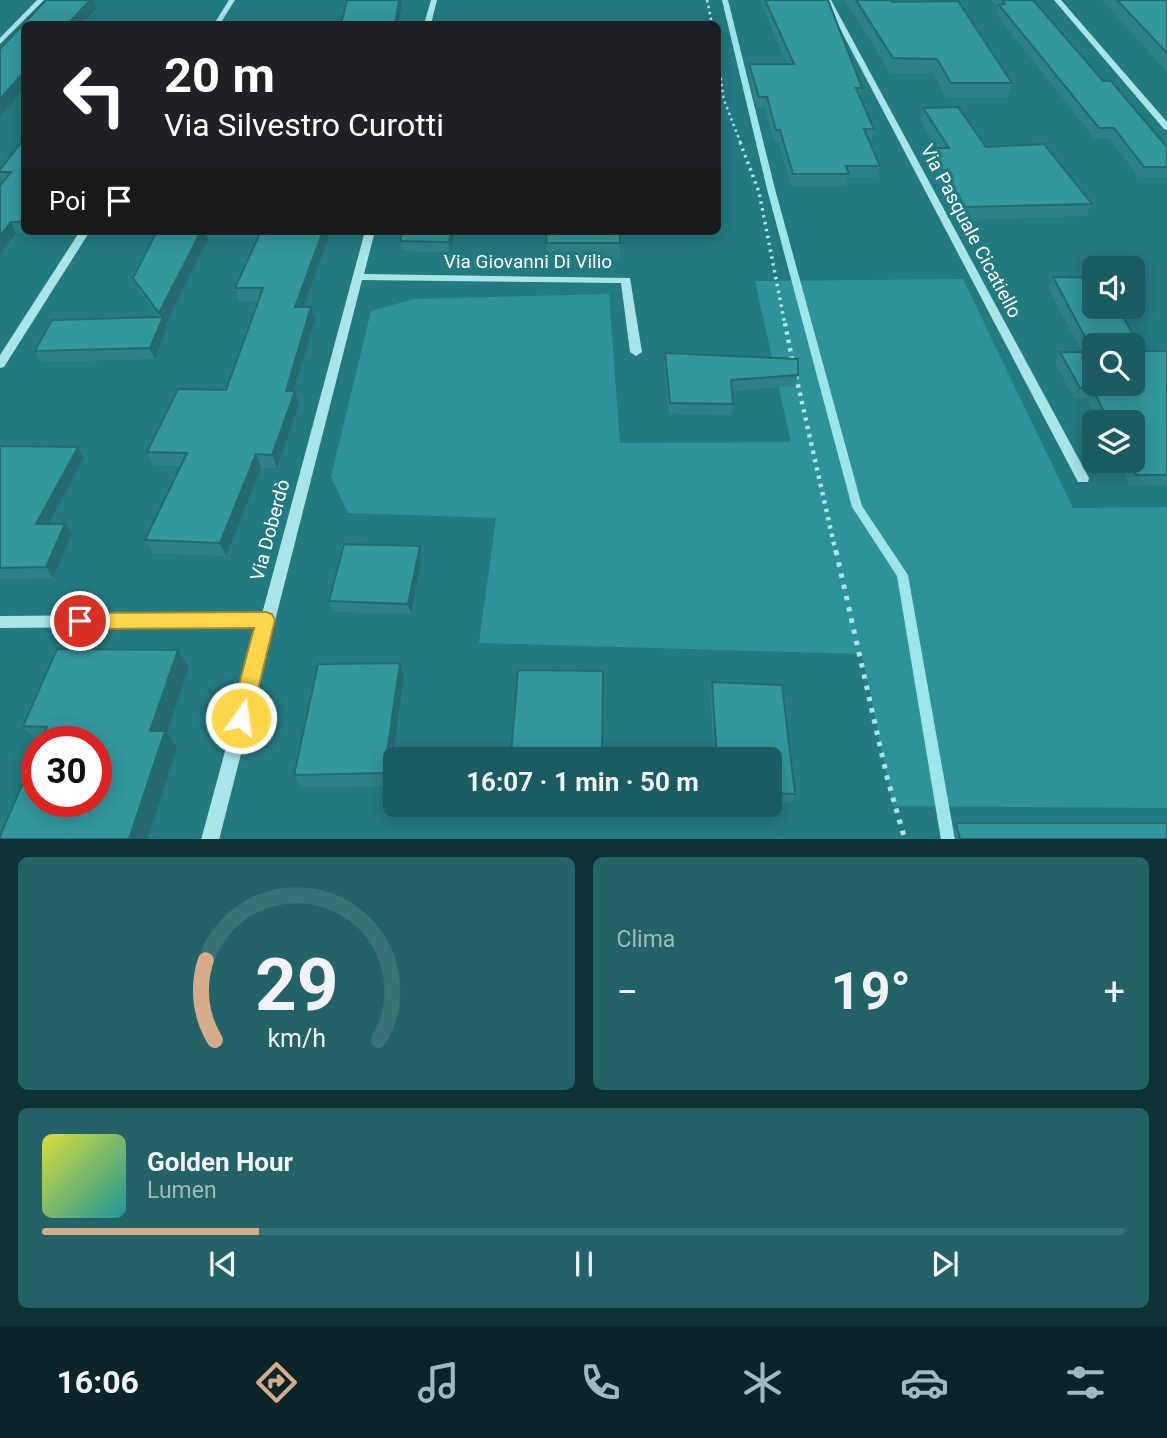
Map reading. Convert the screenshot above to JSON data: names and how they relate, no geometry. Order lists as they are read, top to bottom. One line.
{"streets":{"street":["Via Pasquale Cicatiello","Via Giovanni Di Vilio","Via Doberdò"]},"crossings":[["Via Giovanni Di Vilio","Via Doberdò"]],"page":{"turn":["20 m","Via Silvestro Curotti"],"then":"Poi","limit":"30","trip":"16:07 · 1 min · 50 m","tile":"Clima","heat":["−","19°","+"],"song":["Golden Hour","Lumen"],"tabs":"16:06","gauge":["29","km/h"]}}
